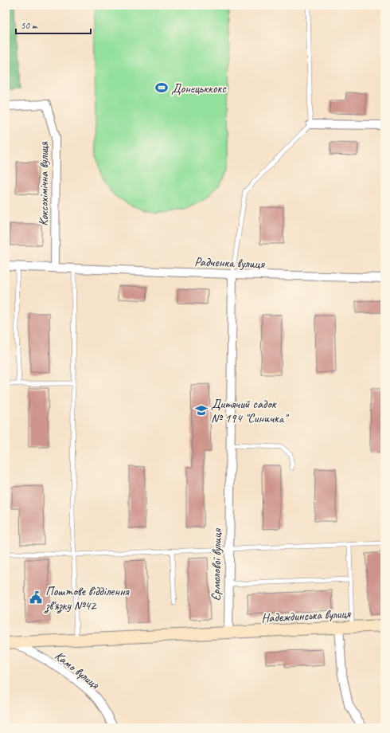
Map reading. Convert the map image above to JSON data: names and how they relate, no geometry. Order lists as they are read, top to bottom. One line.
{"streets":{"street":["Коксохімічна вулиця","Радченка вулиця","Єрмолової вулиця","Надєждинська вулиця","Камо вулиця"]},"crossings":[["Коксохімічна вулиця","Радченка вулиця"],["Радченка вулиця","Єрмолової вулиця"],["Єрмолової вулиця","Надєждинська вулиця"]],"places":{"sports":["Донецьккокс"],"school or university":["Дитячий садок № 194 \"Синичка\""],"public building":["Поштове відділення зв'язку №42"]},"scale_bar":"50 m"}
